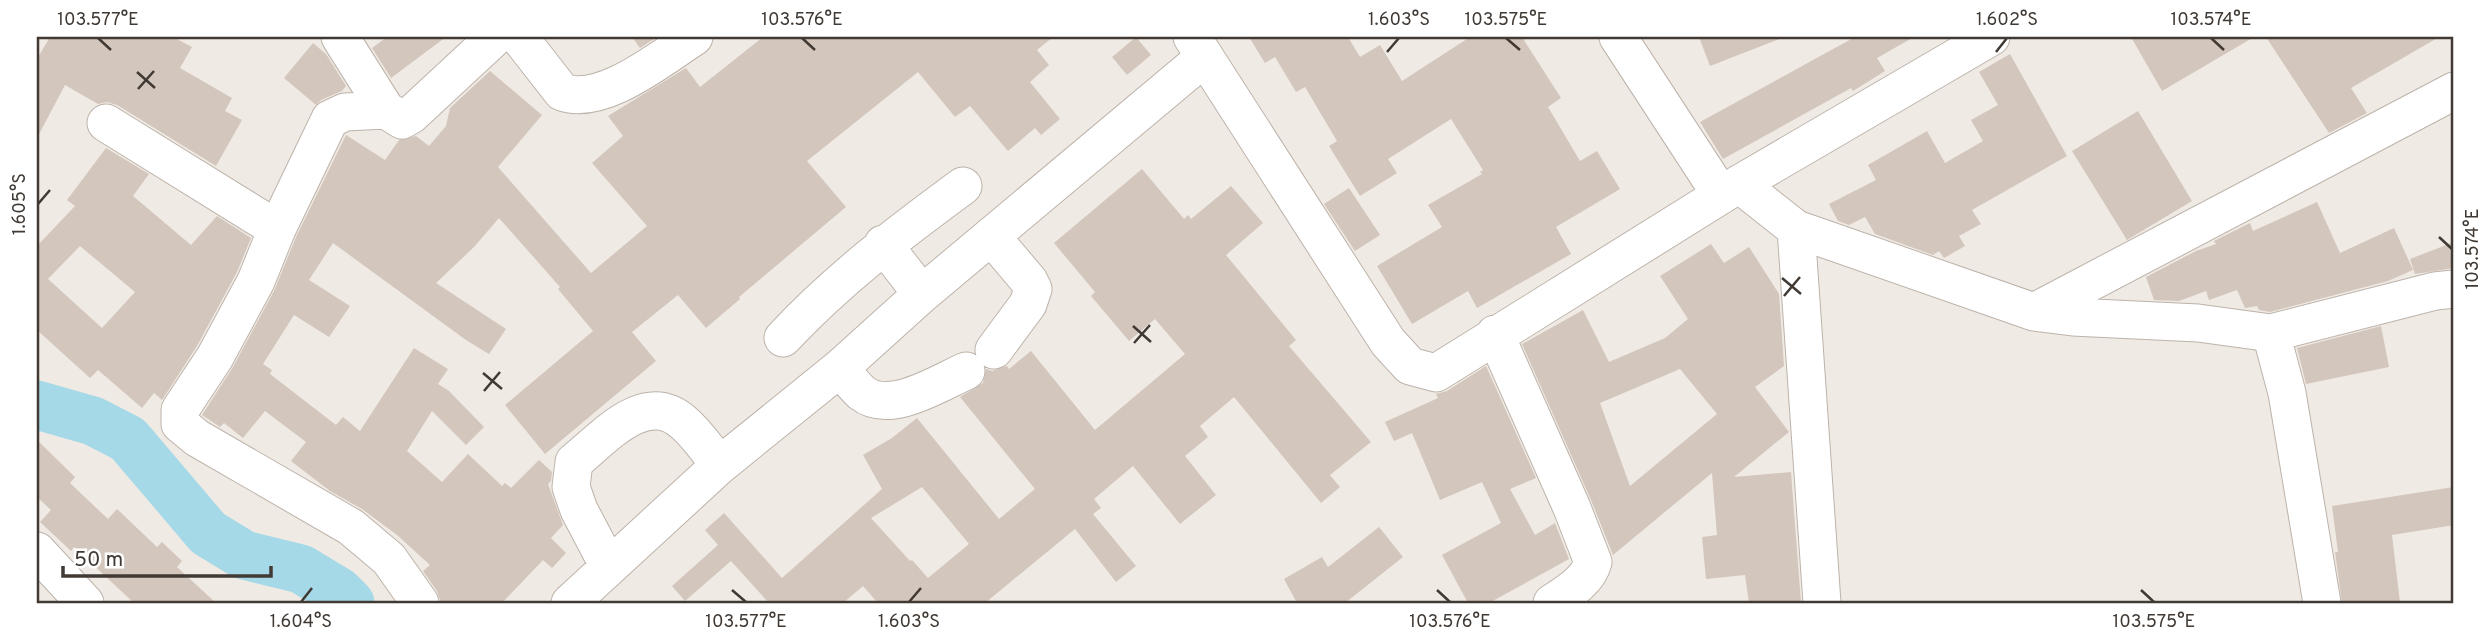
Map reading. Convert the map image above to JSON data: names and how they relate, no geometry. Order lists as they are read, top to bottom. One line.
{"scale_bar":"50 m","coordinates":["103.577°E","103.576°E","1.603°S","103.575°E","1.602°S","103.574°E","1.605°S","1.604°S"]}
